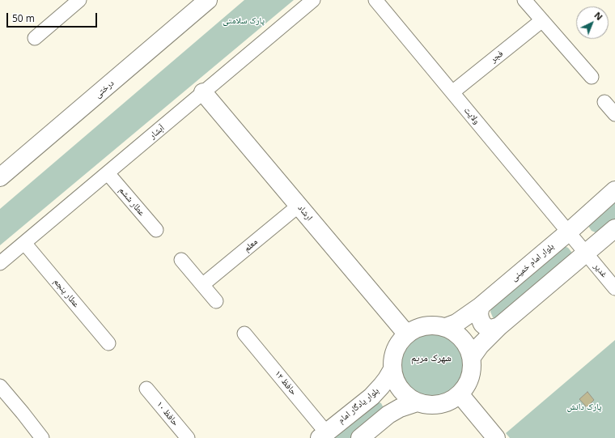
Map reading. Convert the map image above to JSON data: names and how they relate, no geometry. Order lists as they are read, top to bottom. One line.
{"streets":{"street":["فجر","درختی","ولایت","آبشار","عطار ششم","ارشاد","معلم","بلوار امام خمینی","غدیر","عطار پنجم","حافظ ۱۲","بلوار یادگار امام","حافظ ۱۰"]},"crossings":[["فجر","ولایت"],["ولایت","بلوار امام خمینی"],["ولایت","غدیر"],["آبشار","عطار ششم"],["آبشار","ارشاد"],["آبشار","عطار پنجم"],["ارشاد","معلم"],["ارشاد","بلوار امام خمینی"],["ارشاد","بلوار یادگار امام"],["بلوار امام خمینی","بلوار یادگار امام"],["حافظ ۱۲","بلوار یادگار امام"]],"districts":["شهرک مریم"],"parks":["پارک سلامتی","پارک دانش"],"scale_bar":"50 m","north":"top right"}
